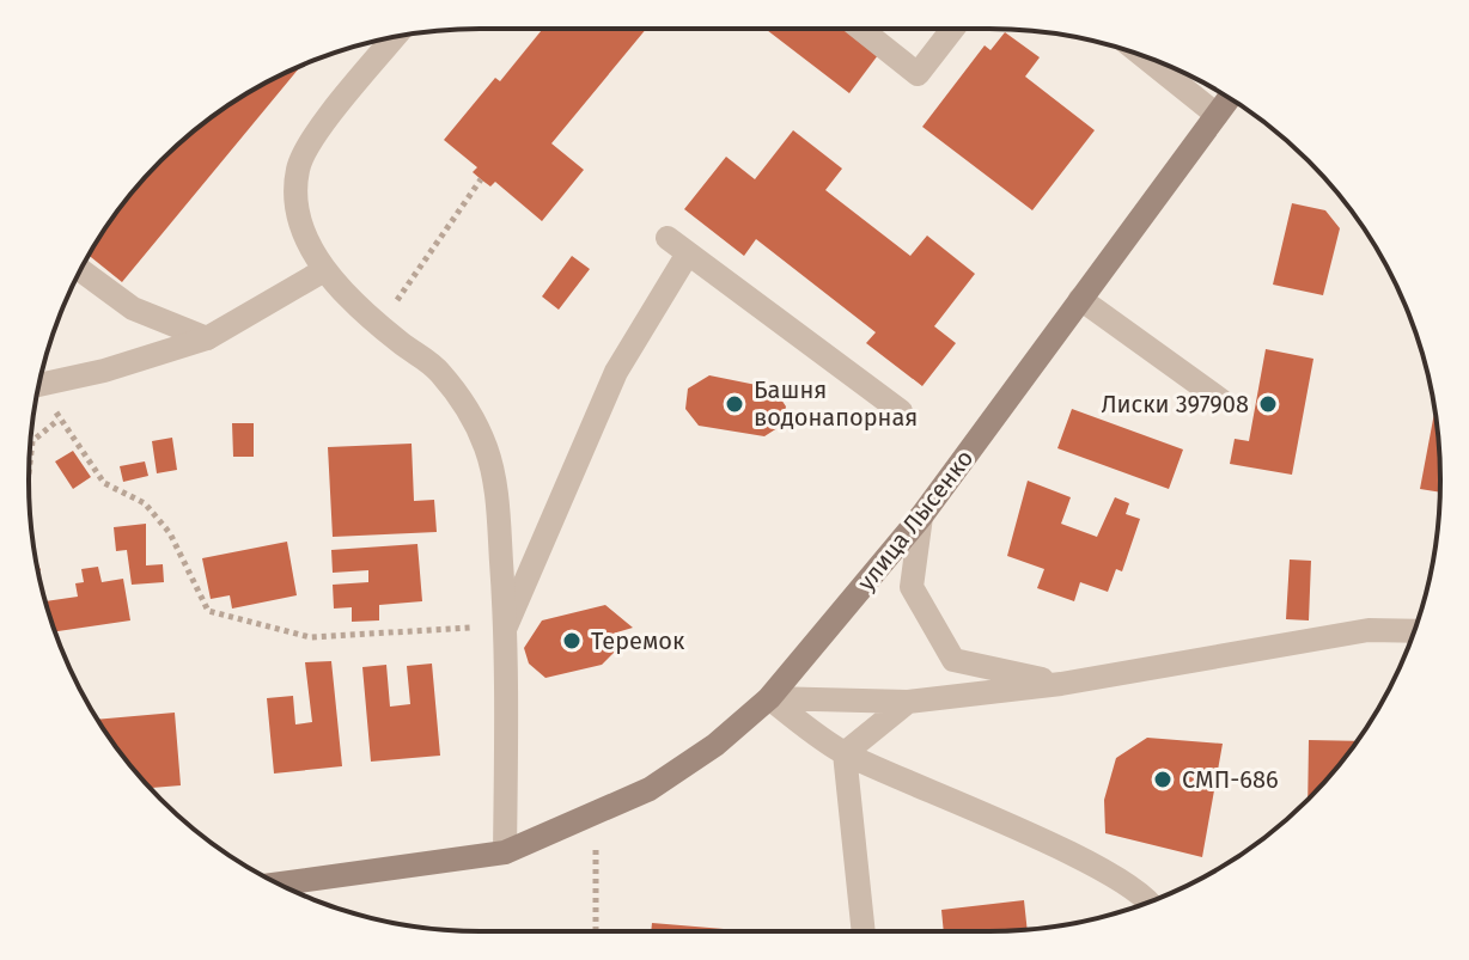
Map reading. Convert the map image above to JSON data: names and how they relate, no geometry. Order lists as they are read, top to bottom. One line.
{"streets":{"main road":["улица Лысенко"]},"places":["Башня водонапорная","Лиски 397908","Теремок","СМП-686"]}
